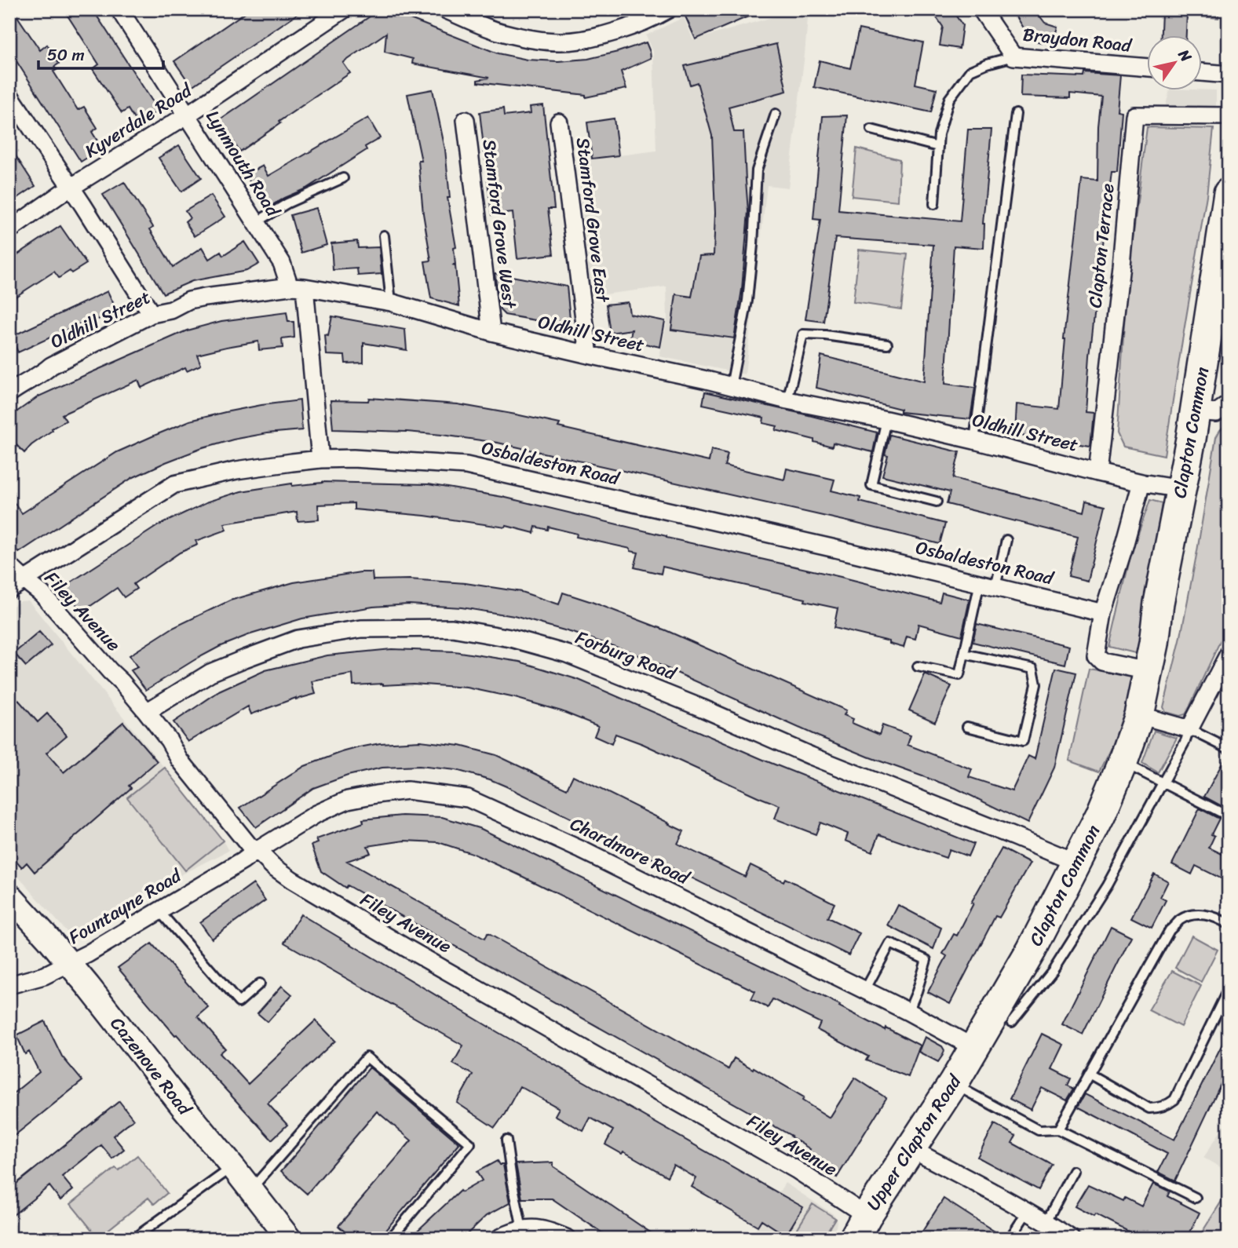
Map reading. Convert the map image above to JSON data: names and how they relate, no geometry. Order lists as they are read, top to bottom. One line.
{"streets":{"highway":["Clapton Common","Upper Clapton Road"],"street":["Braydon Road","Kyverdale Road","Lynmouth Road","Stamford Grove East","Stamford Grove West","Clapton Terrace","Oldhill Street","Osbaldeston Road","Filey Avenue","Forburg Road","Chardmore Road","Fountayne Road","Cazenove Road"]},"crossings":[["Kyverdale Road","Lynmouth Road"],["Lynmouth Road","Oldhill Street"],["Lynmouth Road","Osbaldeston Road"],["Stamford Grove East","Oldhill Street"],["Stamford Grove West","Oldhill Street"],["Clapton Terrace","Oldhill Street"],["Oldhill Street","Clapton Common"],["Clapton Common","Forburg Road"],["Clapton Common","Chardmore Road"],["Clapton Common","Upper Clapton Road"],["Osbaldeston Road","Filey Avenue"],["Filey Avenue","Forburg Road"],["Filey Avenue","Chardmore Road"],["Filey Avenue","Fountayne Road"],["Filey Avenue","Upper Clapton Road"],["Chardmore Road","Fountayne Road"],["Chardmore Road","Upper Clapton Road"],["Fountayne Road","Cazenove Road"]],"scale_bar":"50 m","north":"top right"}
